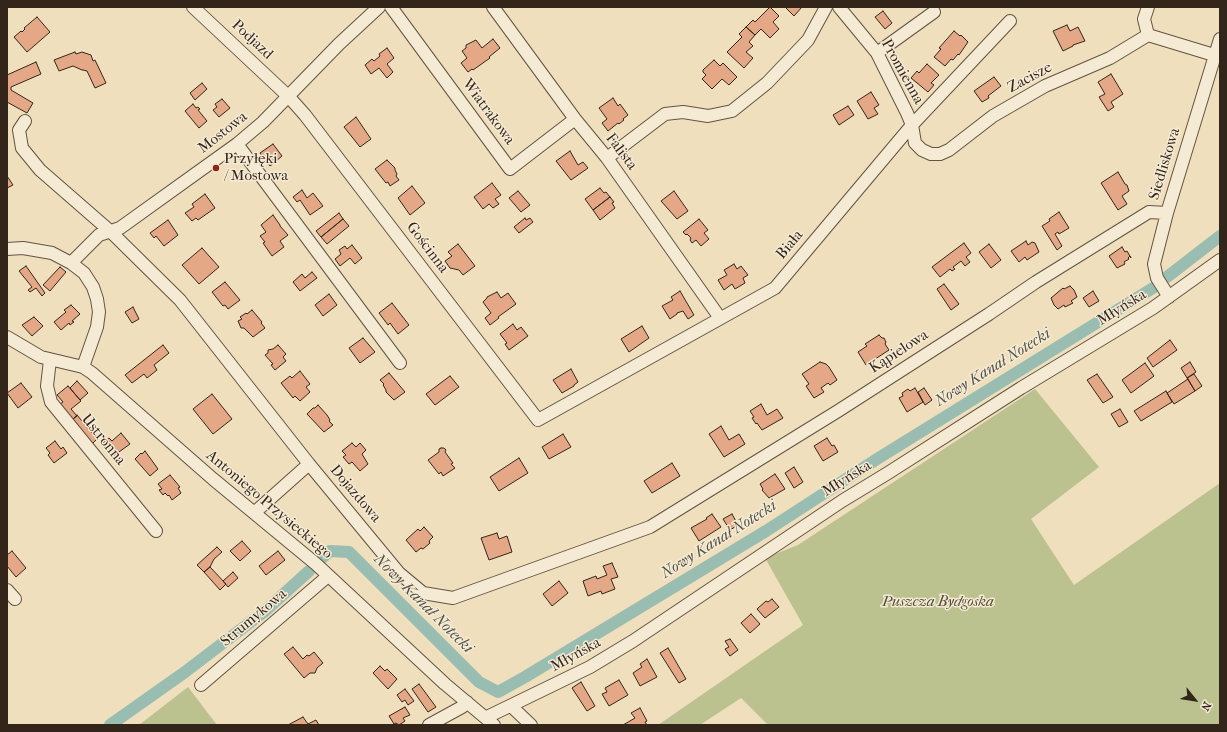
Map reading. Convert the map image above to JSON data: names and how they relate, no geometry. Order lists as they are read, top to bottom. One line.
{"streets":{"street":["Podjazd","Promienna","Zacisze","Wiatrakowa","Mostowa","Falista","Siedliskowa","Biała","Gościnna","Młyńska","Kąpielowa","Ustronna","Dojazdowa","Antoniego Przysieckiego","Strumykowa"]},"crossings":[["Podjazd","Mostowa"],["Podjazd","Gościnna"],["Promienna","Zacisze"],["Promienna","Biała"],["Wiatrakowa","Falista"],["Mostowa","Gościnna"],["Mostowa","Dojazdowa"],["Falista","Biała"],["Siedliskowa","Młyńska"],["Siedliskowa","Kąpielowa"],["Biała","Gościnna"],["Młyńska","Antoniego Przysieckiego"],["Kąpielowa","Dojazdowa"],["Ustronna","Antoniego Przysieckiego"],["Antoniego Przysieckiego","Strumykowa"]],"water":["Nowy Kanał Notecki"],"parks":["Puszcza Bydgoska"],"places":["Przyłęki / Mostowa"],"north":"bottom right"}
